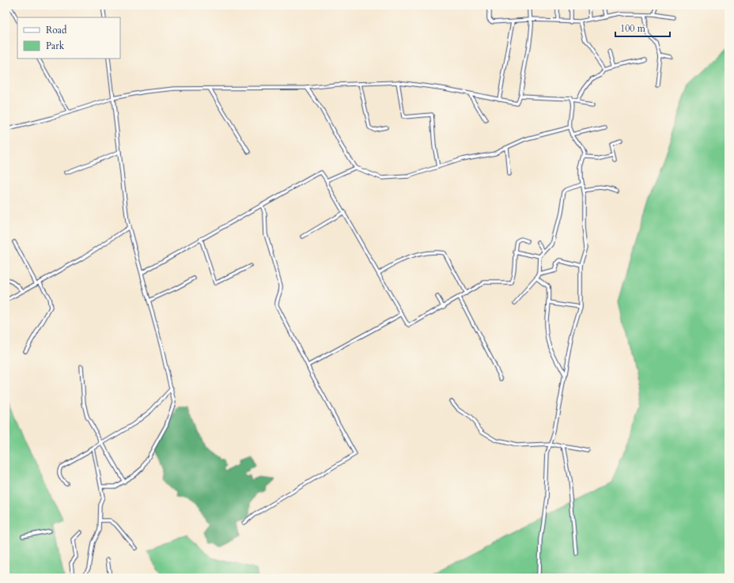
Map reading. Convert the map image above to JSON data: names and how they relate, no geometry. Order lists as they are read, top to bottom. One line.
{"legend":["Road","Park"],"scale_bar":"100 m"}
